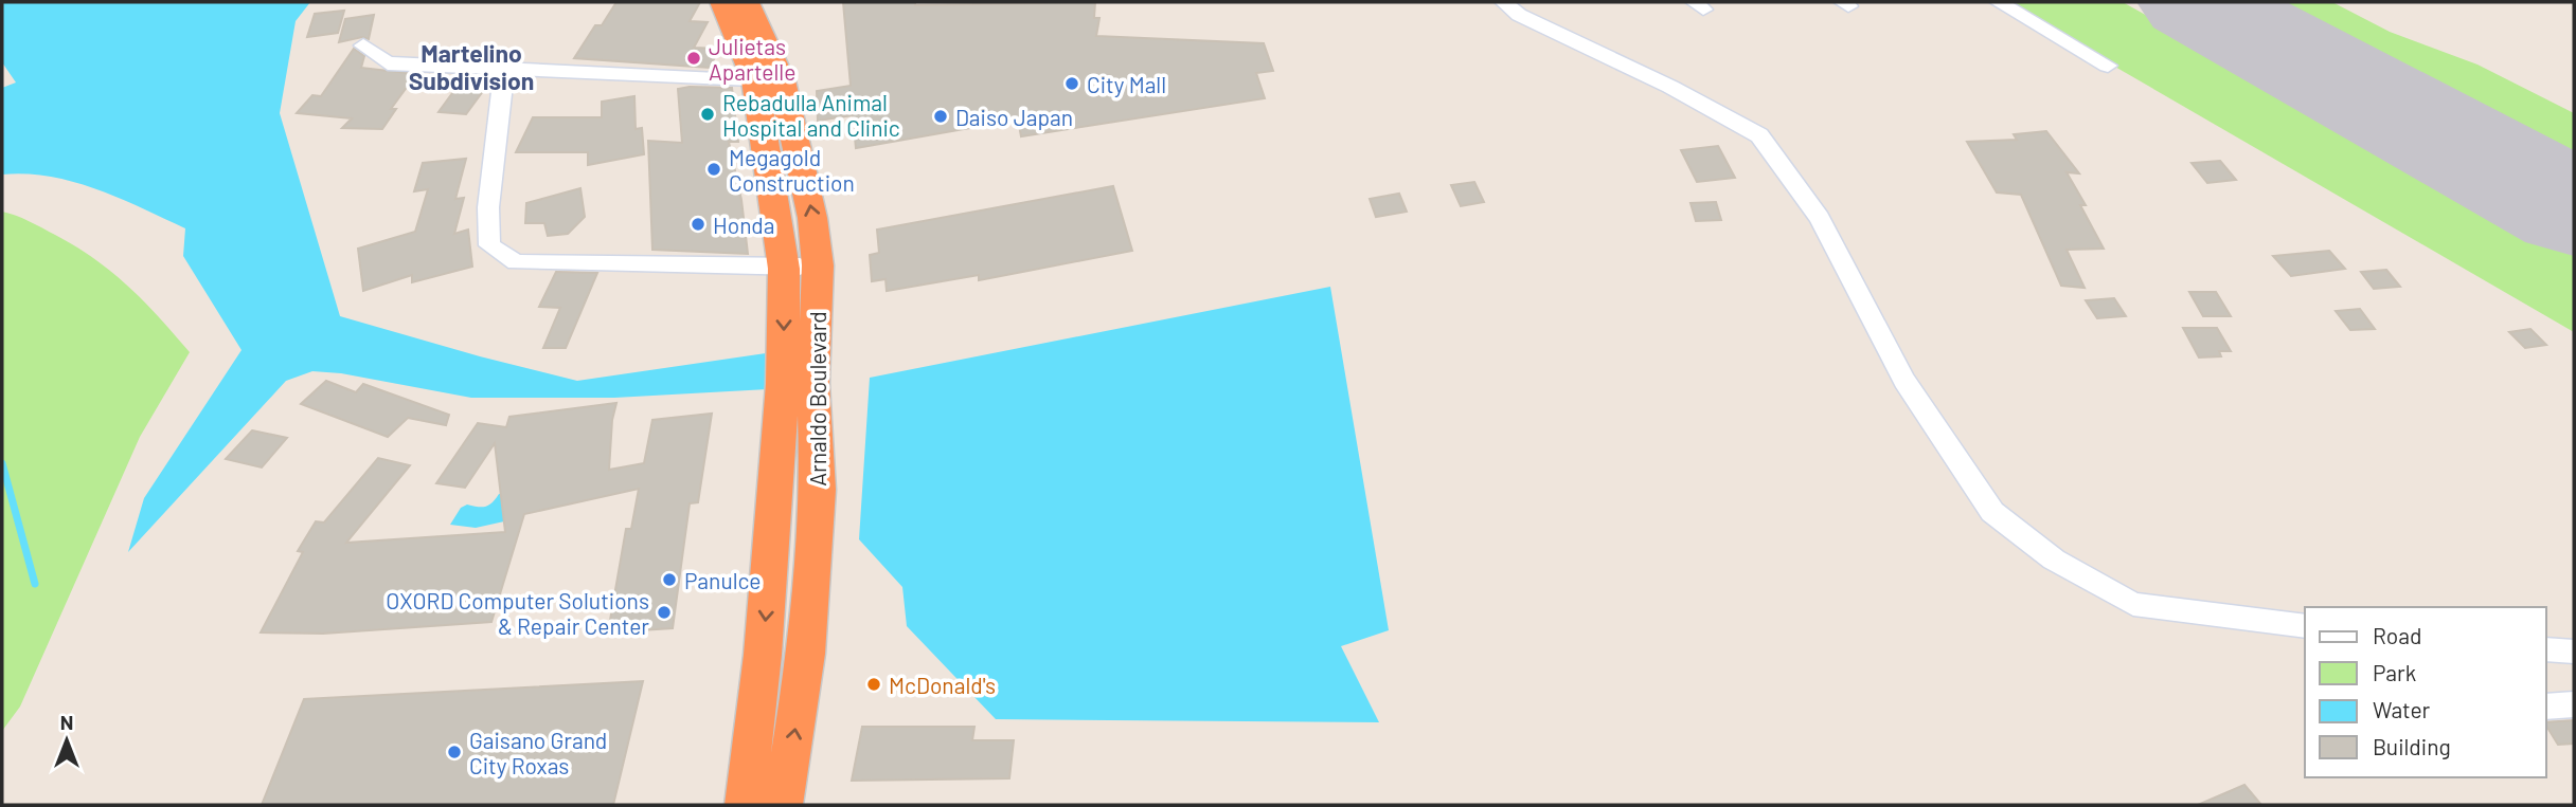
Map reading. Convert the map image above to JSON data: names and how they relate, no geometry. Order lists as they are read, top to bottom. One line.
{"streets":{"highway":["Arnaldo Boulevard"]},"districts":["Martelino Subdivision"],"places":["Julietas Apartelle","City Mall","Rebadulla Animal Hospital and Clinic","Daiso Japan","Megagold Construction","Honda","Panulce","OXORD Computer Solutions & Repair Center","McDonald's","Gaisano Grand City Roxas"],"legend":["Road","Park","Water","Building"],"north":"top"}
